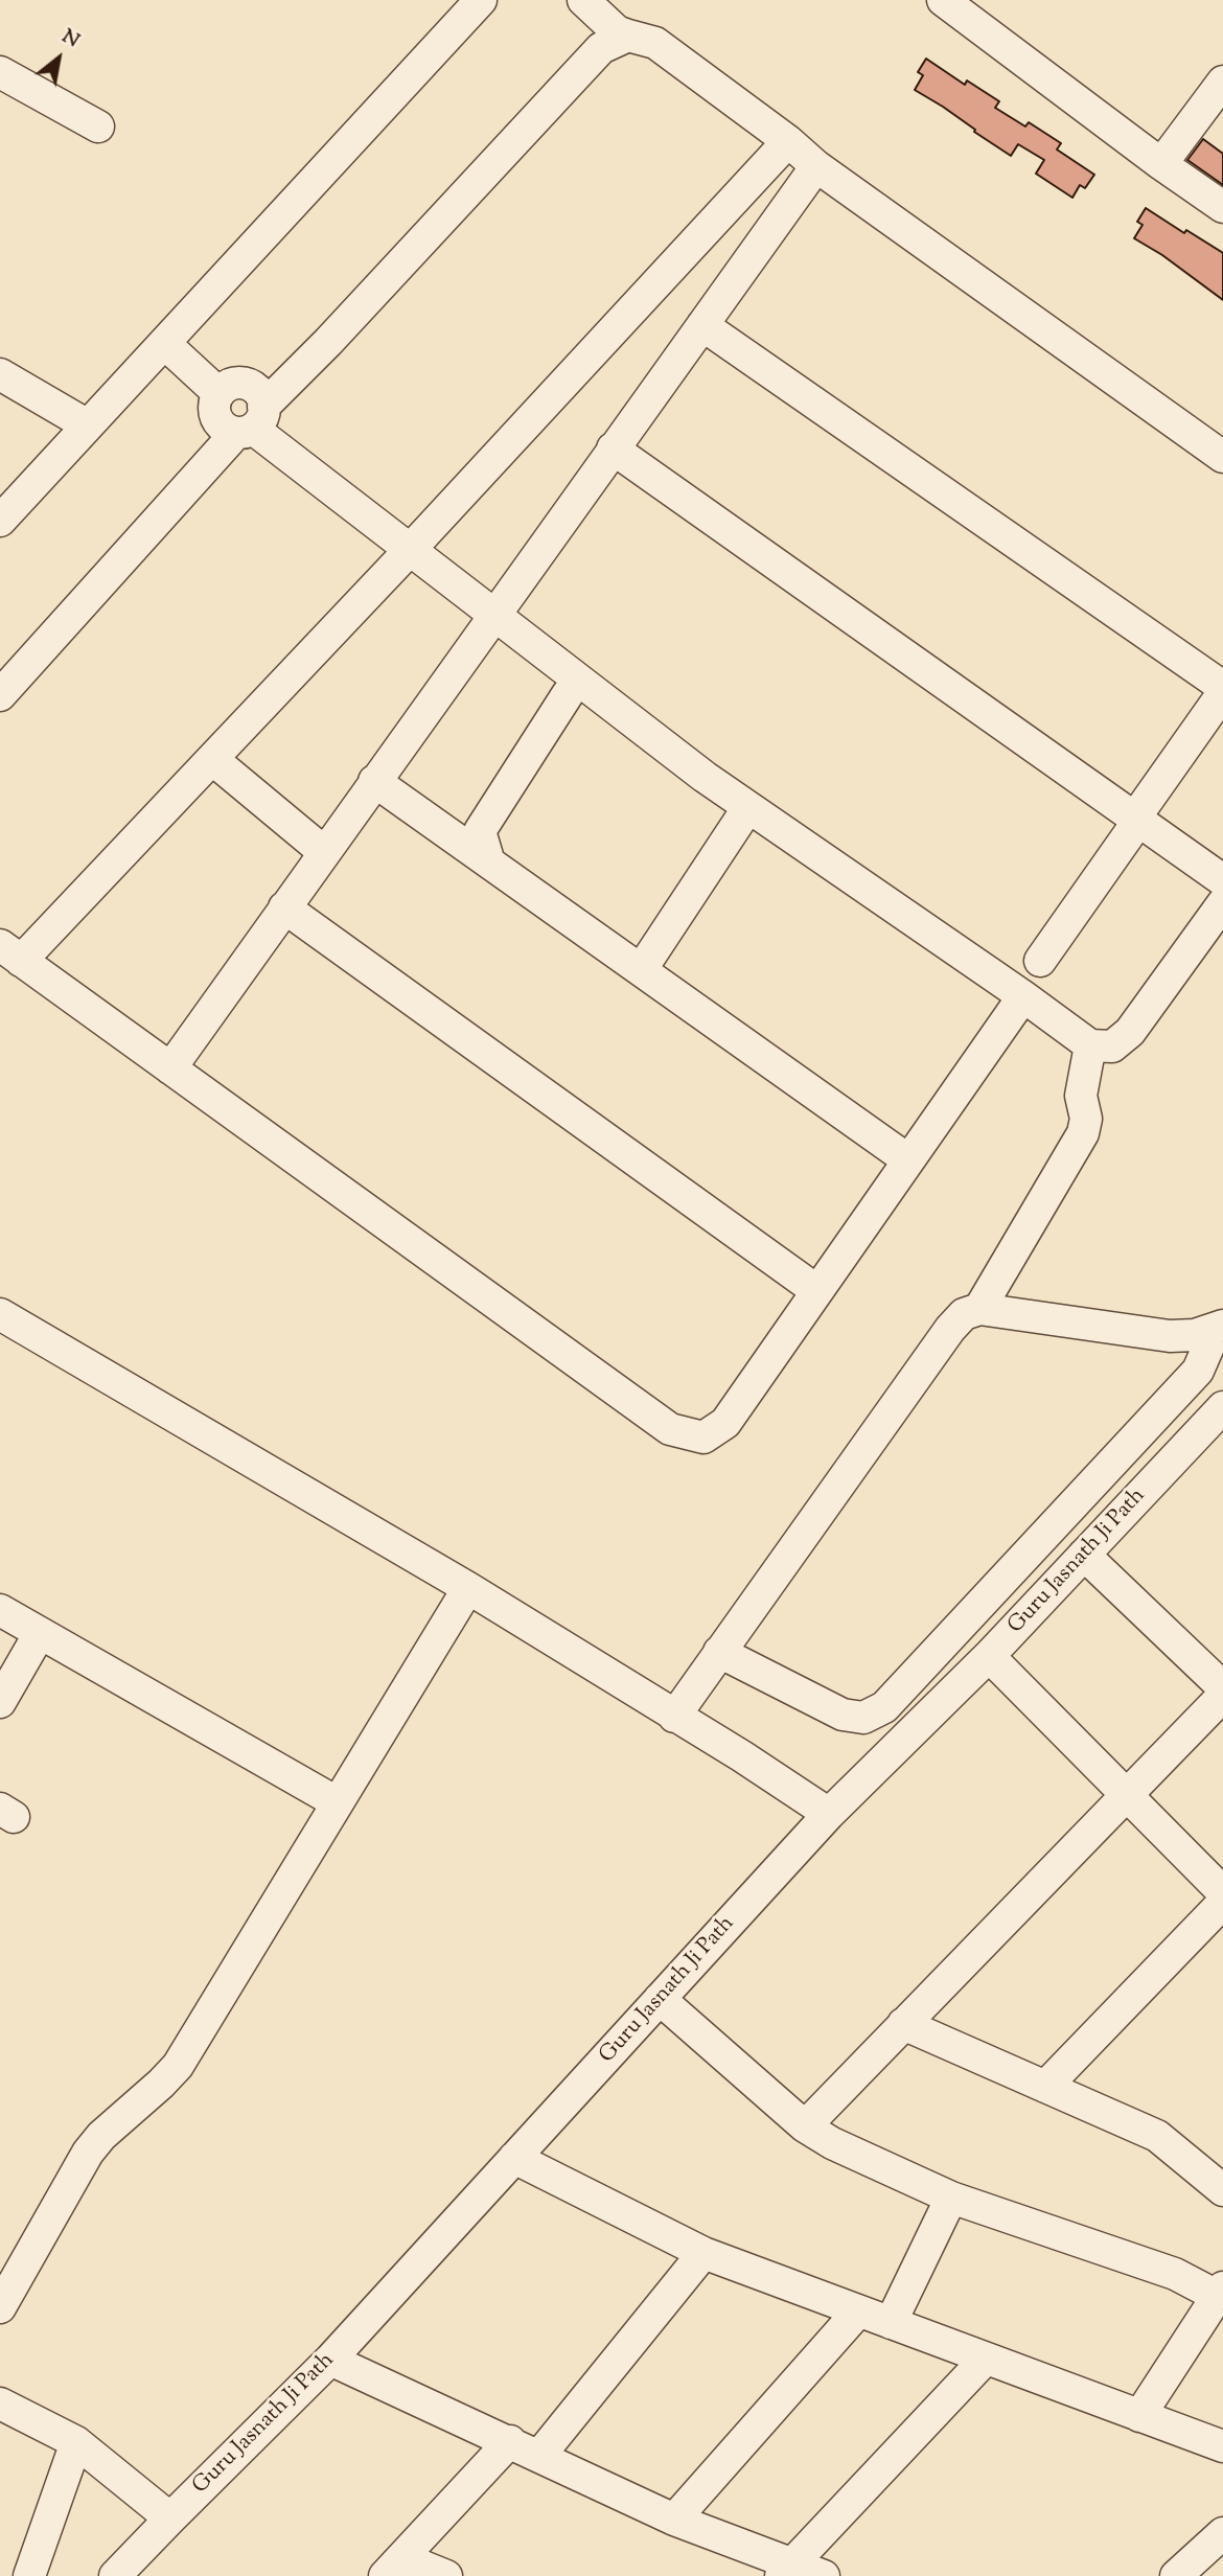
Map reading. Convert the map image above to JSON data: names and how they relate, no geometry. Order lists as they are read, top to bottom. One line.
{"streets":{"street":["Guru Jasnath Ji Path"]},"north":"top right"}
